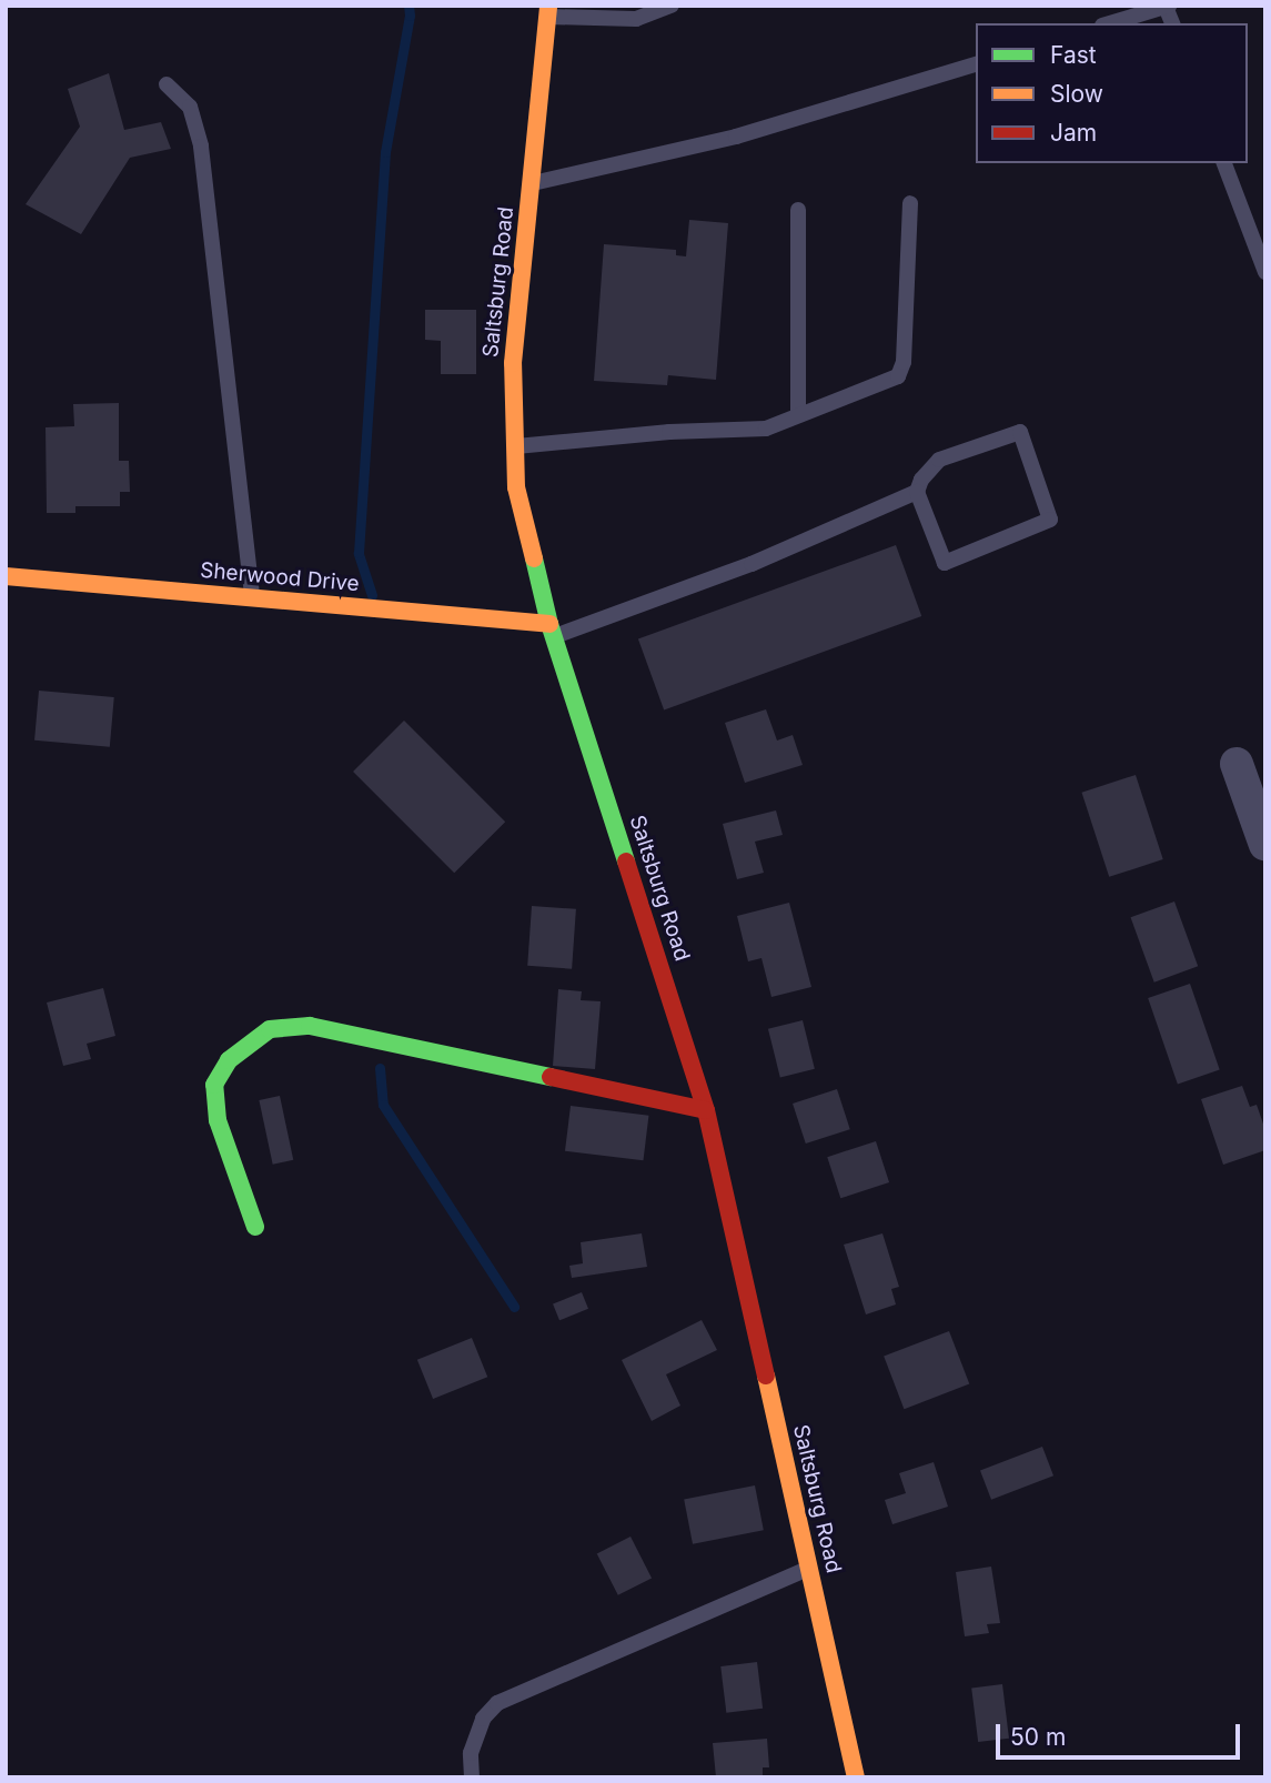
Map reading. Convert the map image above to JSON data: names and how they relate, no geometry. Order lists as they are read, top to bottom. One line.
{"streets":{"main road":["Saltsburg Road","Sherwood Drive"]},"crossings":[["Saltsburg Road","Sherwood Drive"]],"legend":["Fast","Slow","Jam"],"scale_bar":"50 m"}
